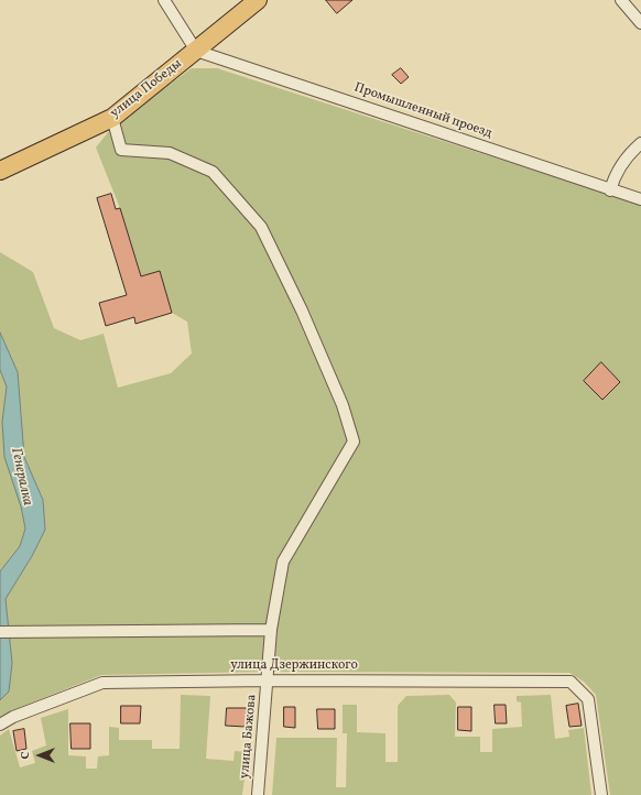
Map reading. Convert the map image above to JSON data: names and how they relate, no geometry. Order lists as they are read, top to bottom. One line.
{"streets":{"main road":["улица Победы"],"street":["Промышленный проезд","улица Дзержинского","улица Бажова"]},"crossings":[["улица Победы","Промышленный проезд"],["улица Победы","улица Бажова"],["улица Дзержинского","улица Бажова"]],"water":["Генералка"],"north":"left"}
